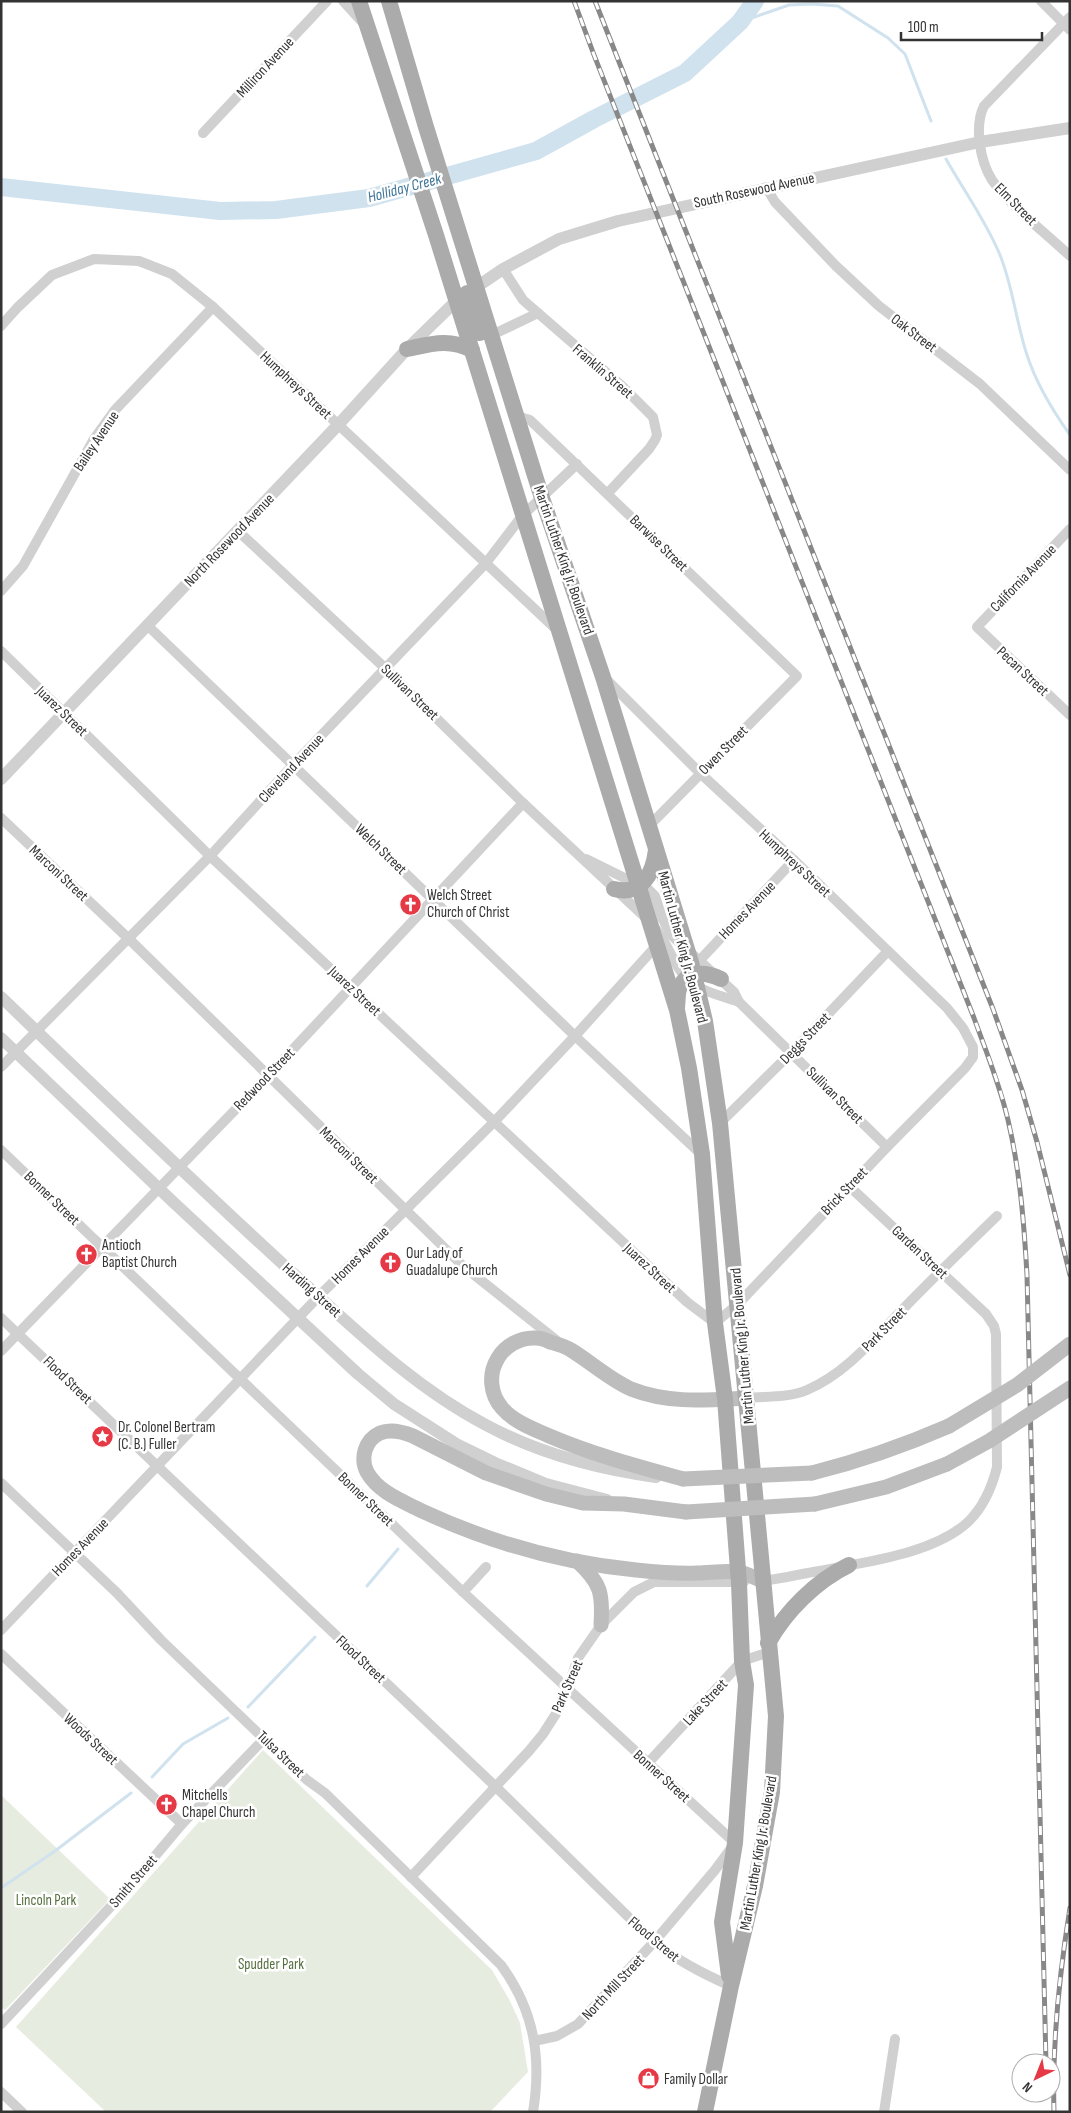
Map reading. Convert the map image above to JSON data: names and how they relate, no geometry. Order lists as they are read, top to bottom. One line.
{"streets":{"main road":["Martin Luther King Jr. Boulevard","Marconi Street"],"street":["Milliron Avenue","South Rosewood Avenue","Elm Street","Oak Street","Franklin Street","Humphreys Street","Bailey Avenue","North Rosewood Avenue","Barwise Street","California Avenue","Pecan Street","Sullivan Street","Juarez Street","Owen Street","Cleveland Avenue","Welch Street","Homes Avenue","Deggs Street","Redwood Street","Brick Street","Bonner Street","Garden Street","Harding Street","Park Street","Flood Street","Lake Street","Woods Street","Tulsa Street","Smith Street","North Mill Street"]},"crossings":[["South Rosewood Avenue","Elm Street"],["South Rosewood Avenue","Oak Street"],["South Rosewood Avenue","Franklin Street"],["South Rosewood Avenue","North Rosewood Avenue"],["South Rosewood Avenue","Martin Luther King Jr. Boulevard"],["Franklin Street","Barwise Street"],["Humphreys Street","Bailey Avenue"],["Humphreys Street","North Rosewood Avenue"],["Humphreys Street","Martin Luther King Jr. Boulevard"],["Humphreys Street","Owen Street"],["Humphreys Street","Cleveland Avenue"],["Humphreys Street","Homes Avenue"],["Humphreys Street","Deggs Street"],["Humphreys Street","Brick Street"],["North Rosewood Avenue","Martin Luther King Jr. Boulevard"],["North Rosewood Avenue","Sullivan Street"],["North Rosewood Avenue","Juarez Street"],["North Rosewood Avenue","Welch Street"],["Barwise Street","Martin Luther King Jr. Boulevard"],["Barwise Street","Owen Street"],["Barwise Street","Cleveland Avenue"],["Martin Luther King Jr. Boulevard","Sullivan Street"],["Martin Luther King Jr. Boulevard","Juarez Street"],["Martin Luther King Jr. Boulevard","Owen Street"],["Martin Luther King Jr. Boulevard","Cleveland Avenue"],["Martin Luther King Jr. Boulevard","Welch Street"],["Martin Luther King Jr. Boulevard","Marconi Street"],["Martin Luther King Jr. Boulevard","Homes Avenue"],["Martin Luther King Jr. Boulevard","Deggs Street"],["Martin Luther King Jr. Boulevard","Brick Street"],["Martin Luther King Jr. Boulevard","Bonner Street"],["Martin Luther King Jr. Boulevard","Park Street"],["Martin Luther King Jr. Boulevard","Flood Street"],["Martin Luther King Jr. Boulevard","Lake Street"],["Martin Luther King Jr. Boulevard","North Mill Street"],["California Avenue","Pecan Street"],["Sullivan Street","Cleveland Avenue"],["Sullivan Street","Homes Avenue"],["Sullivan Street","Deggs Street"],["Sullivan Street","Redwood Street"],["Sullivan Street","Brick Street"],["Juarez Street","Cleveland Avenue"],["Juarez Street","Homes Avenue"],["Juarez Street","Redwood Street"],["Juarez Street","Brick Street"],["Cleveland Avenue","Welch Street"],["Cleveland Avenue","Marconi Street"],["Cleveland Avenue","Harding Street"],["Welch Street","Homes Avenue"],["Welch Street","Redwood Street"],["Marconi Street","Homes Avenue"],["Marconi Street","Redwood Street"],["Marconi Street","Park Street"],["Homes Avenue","Bonner Street"],["Homes Avenue","Harding Street"],["Homes Avenue","Flood Street"],["Homes Avenue","Tulsa Street"],["Redwood Street","Bonner Street"],["Redwood Street","Harding Street"],["Redwood Street","Flood Street"],["Brick Street","Garden Street"],["Bonner Street","Park Street"],["Bonner Street","Lake Street"],["Bonner Street","North Mill Street"],["Garden Street","Park Street"],["Park Street","Flood Street"],["Park Street","Tulsa Street"],["Flood Street","North Mill Street"],["Woods Street","Smith Street"],["Tulsa Street","Smith Street"],["Tulsa Street","North Mill Street"]],"water":["Holliday Creek"],"parks":["Lincoln Park","Spudder Park"],"places":{"church":["Welch Street Church of Christ","Antioch Baptist Church","Our Lady of Guadalupe Church","Mitchells Chapel Church"],"place":["Dr. Colonel Bertram (C. B.) Fuller"],"shop":["Family Dollar"]},"scale_bar":"100 m","north":"bottom left"}
